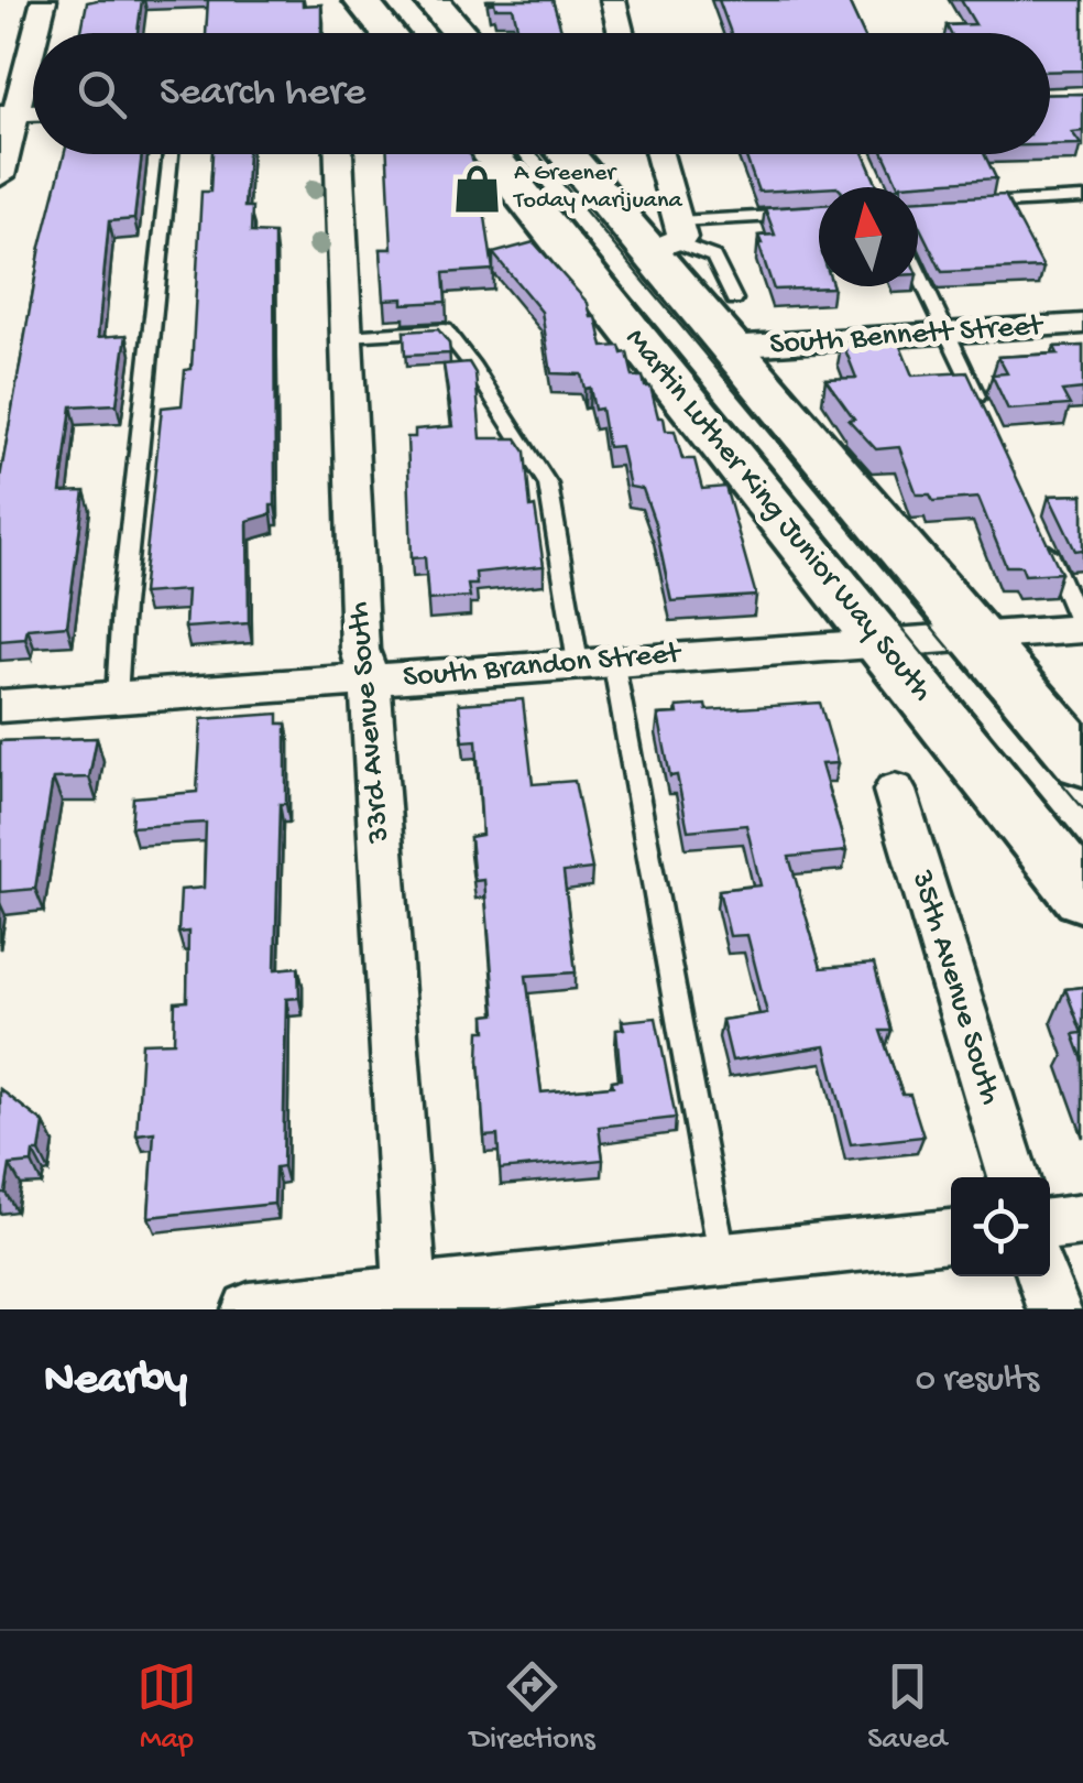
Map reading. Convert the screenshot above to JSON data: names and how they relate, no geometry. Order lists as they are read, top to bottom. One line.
{"streets":{"main road":["Martin Luther King Junior Way South"],"street":["South Bennett Street","South Brandon Street","33rd Avenue South","35th Avenue South"]},"crossings":[["Martin Luther King Junior Way South","South Brandon Street"],["South Brandon Street","33rd Avenue South"]],"places":{"shop":["A Greener Today Marijuana"]},"north":"top","page":{"search":"Search here","heading":["Nearby","0 results"],"nav":["Map","Directions","Saved"]}}
